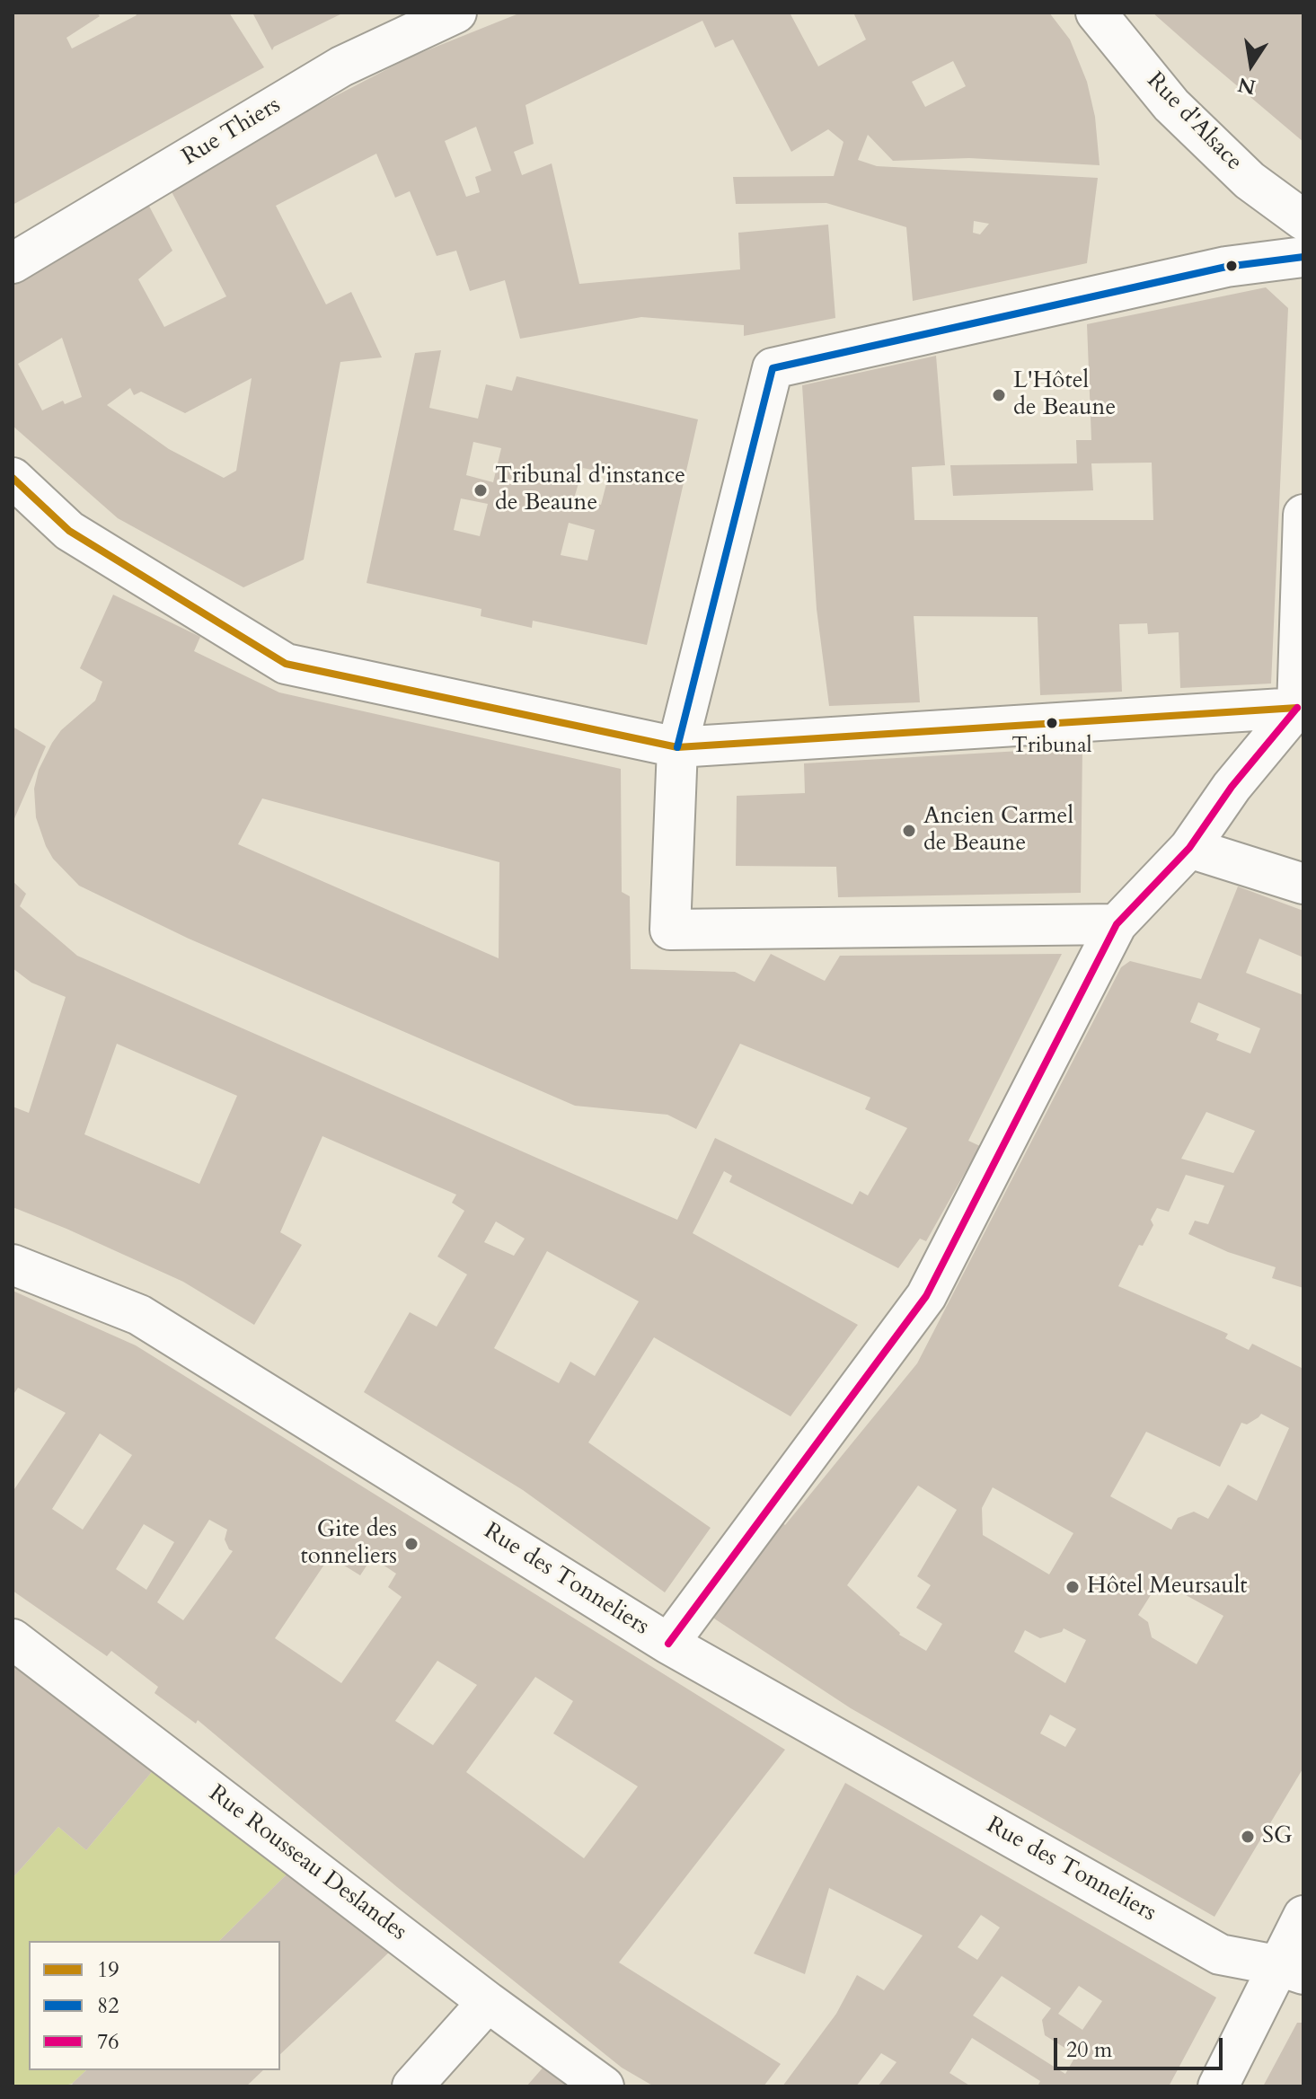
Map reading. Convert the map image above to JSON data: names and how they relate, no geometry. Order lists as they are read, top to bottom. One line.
{"streets":{"street":["Rue d'Alsace","Rue Thiers","Rue des Tonneliers","Rue Rousseau Deslandes"]},"places":["L'Hôtel de Beaune","Tribunal d'instance de Beaune","Tribunal","Ancien Carmel de Beaune","Gite des tonneliers","Hôtel Meursault","SG"],"lines":["transit line 82","transit line 19","transit line 76"],"legend":["19","82","76"],"scale_bar":"20 m","north":"bottom"}
